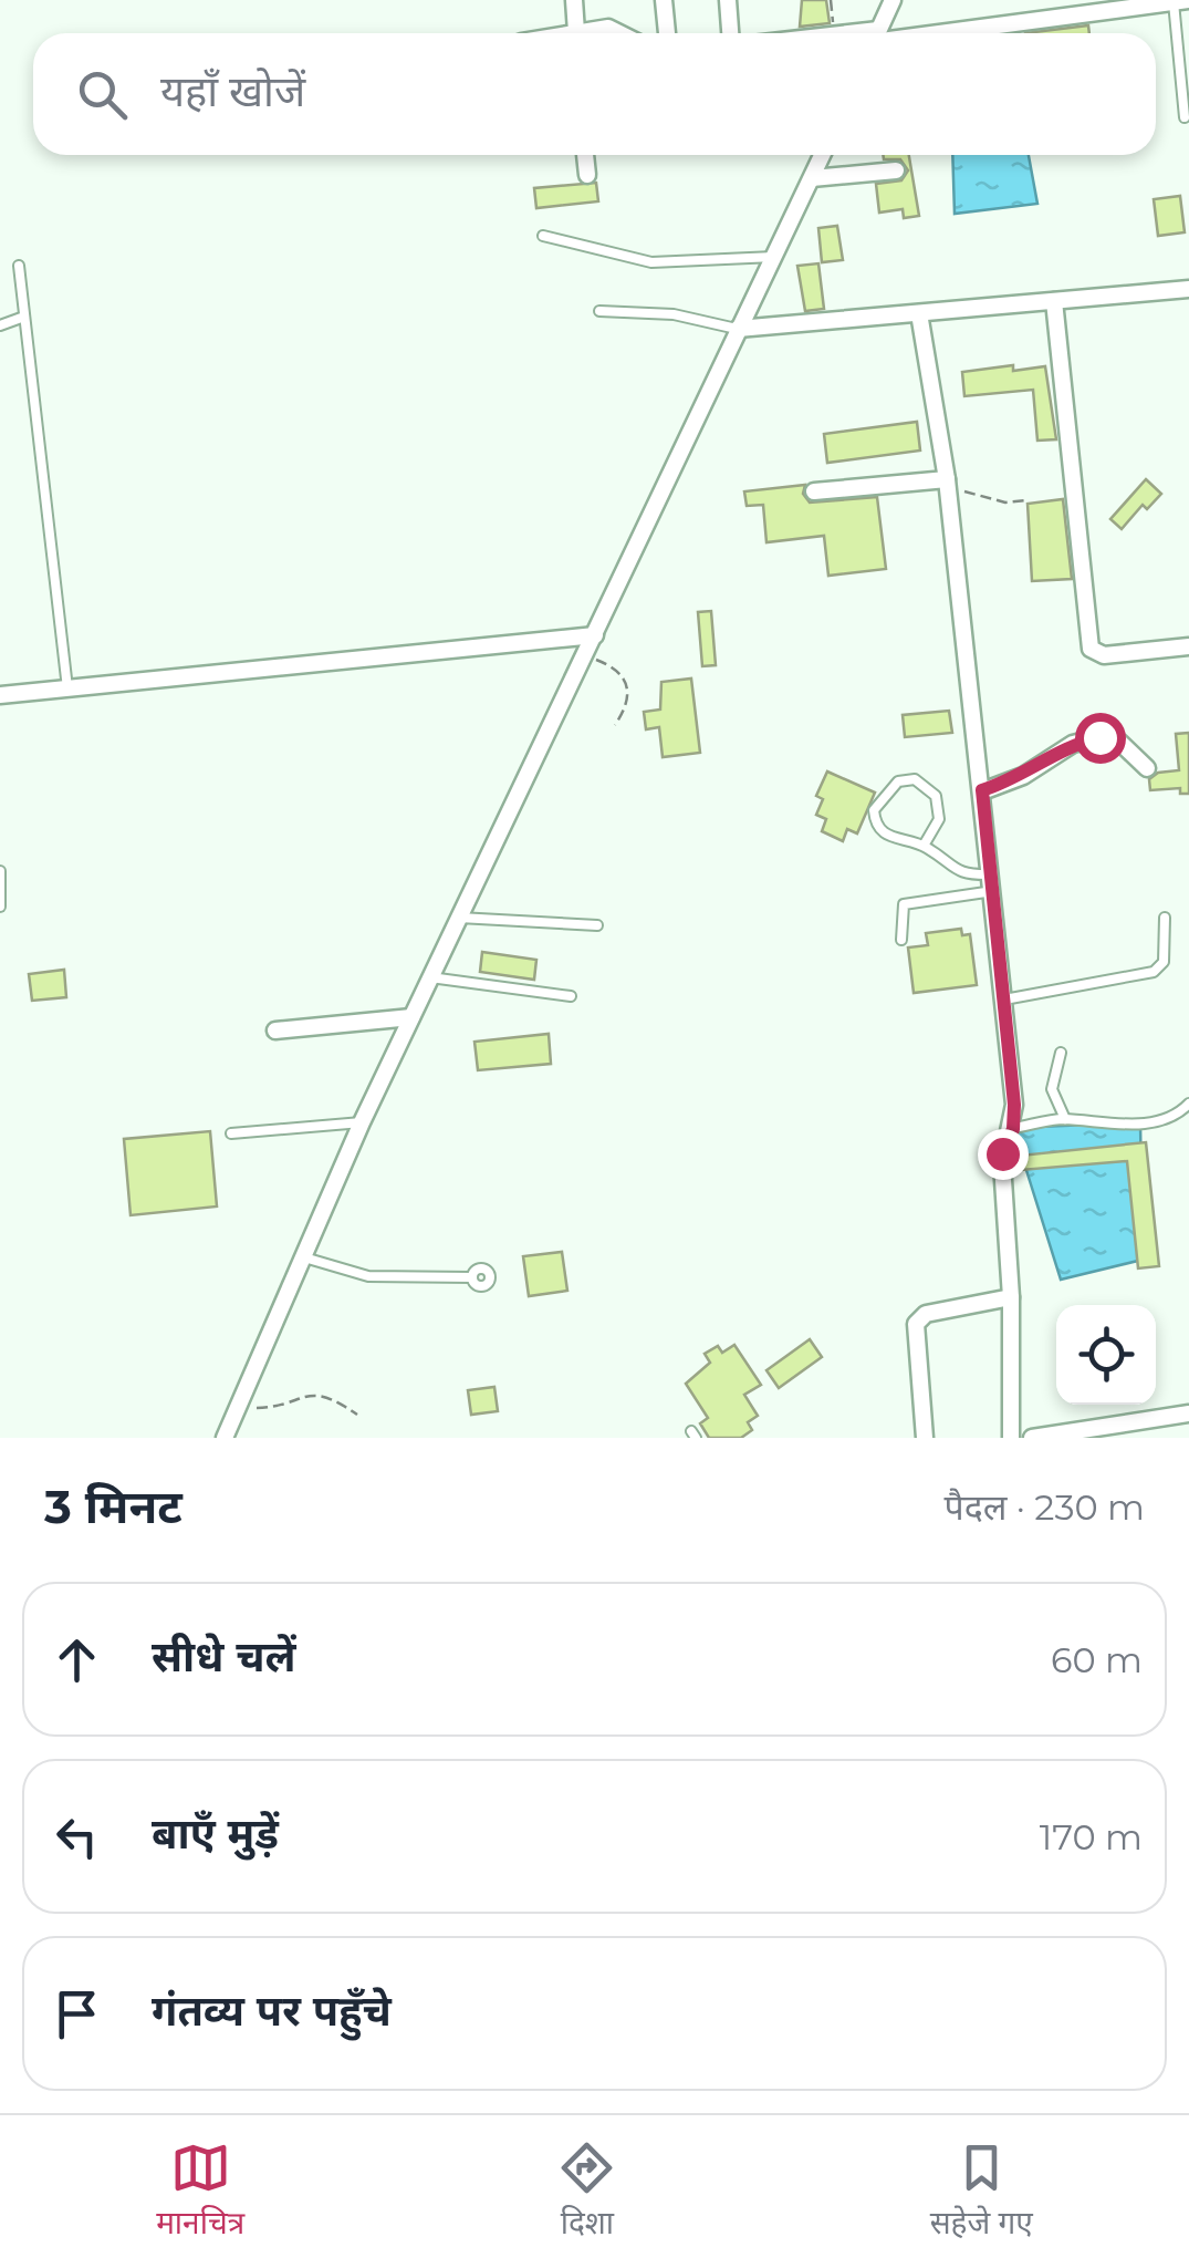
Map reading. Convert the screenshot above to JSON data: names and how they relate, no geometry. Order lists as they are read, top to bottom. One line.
{"page":{"search":"यहाँ खोजें","heading":["3 मिनट","पैदल · 230 m"],"list":[["सीधे चलें","60 m"],["बाएँ मुड़ें","170 m"],"गंतव्य पर पहुँचे"],"nav":["मानचित्र","दिशा","सहेजे गए"]}}
